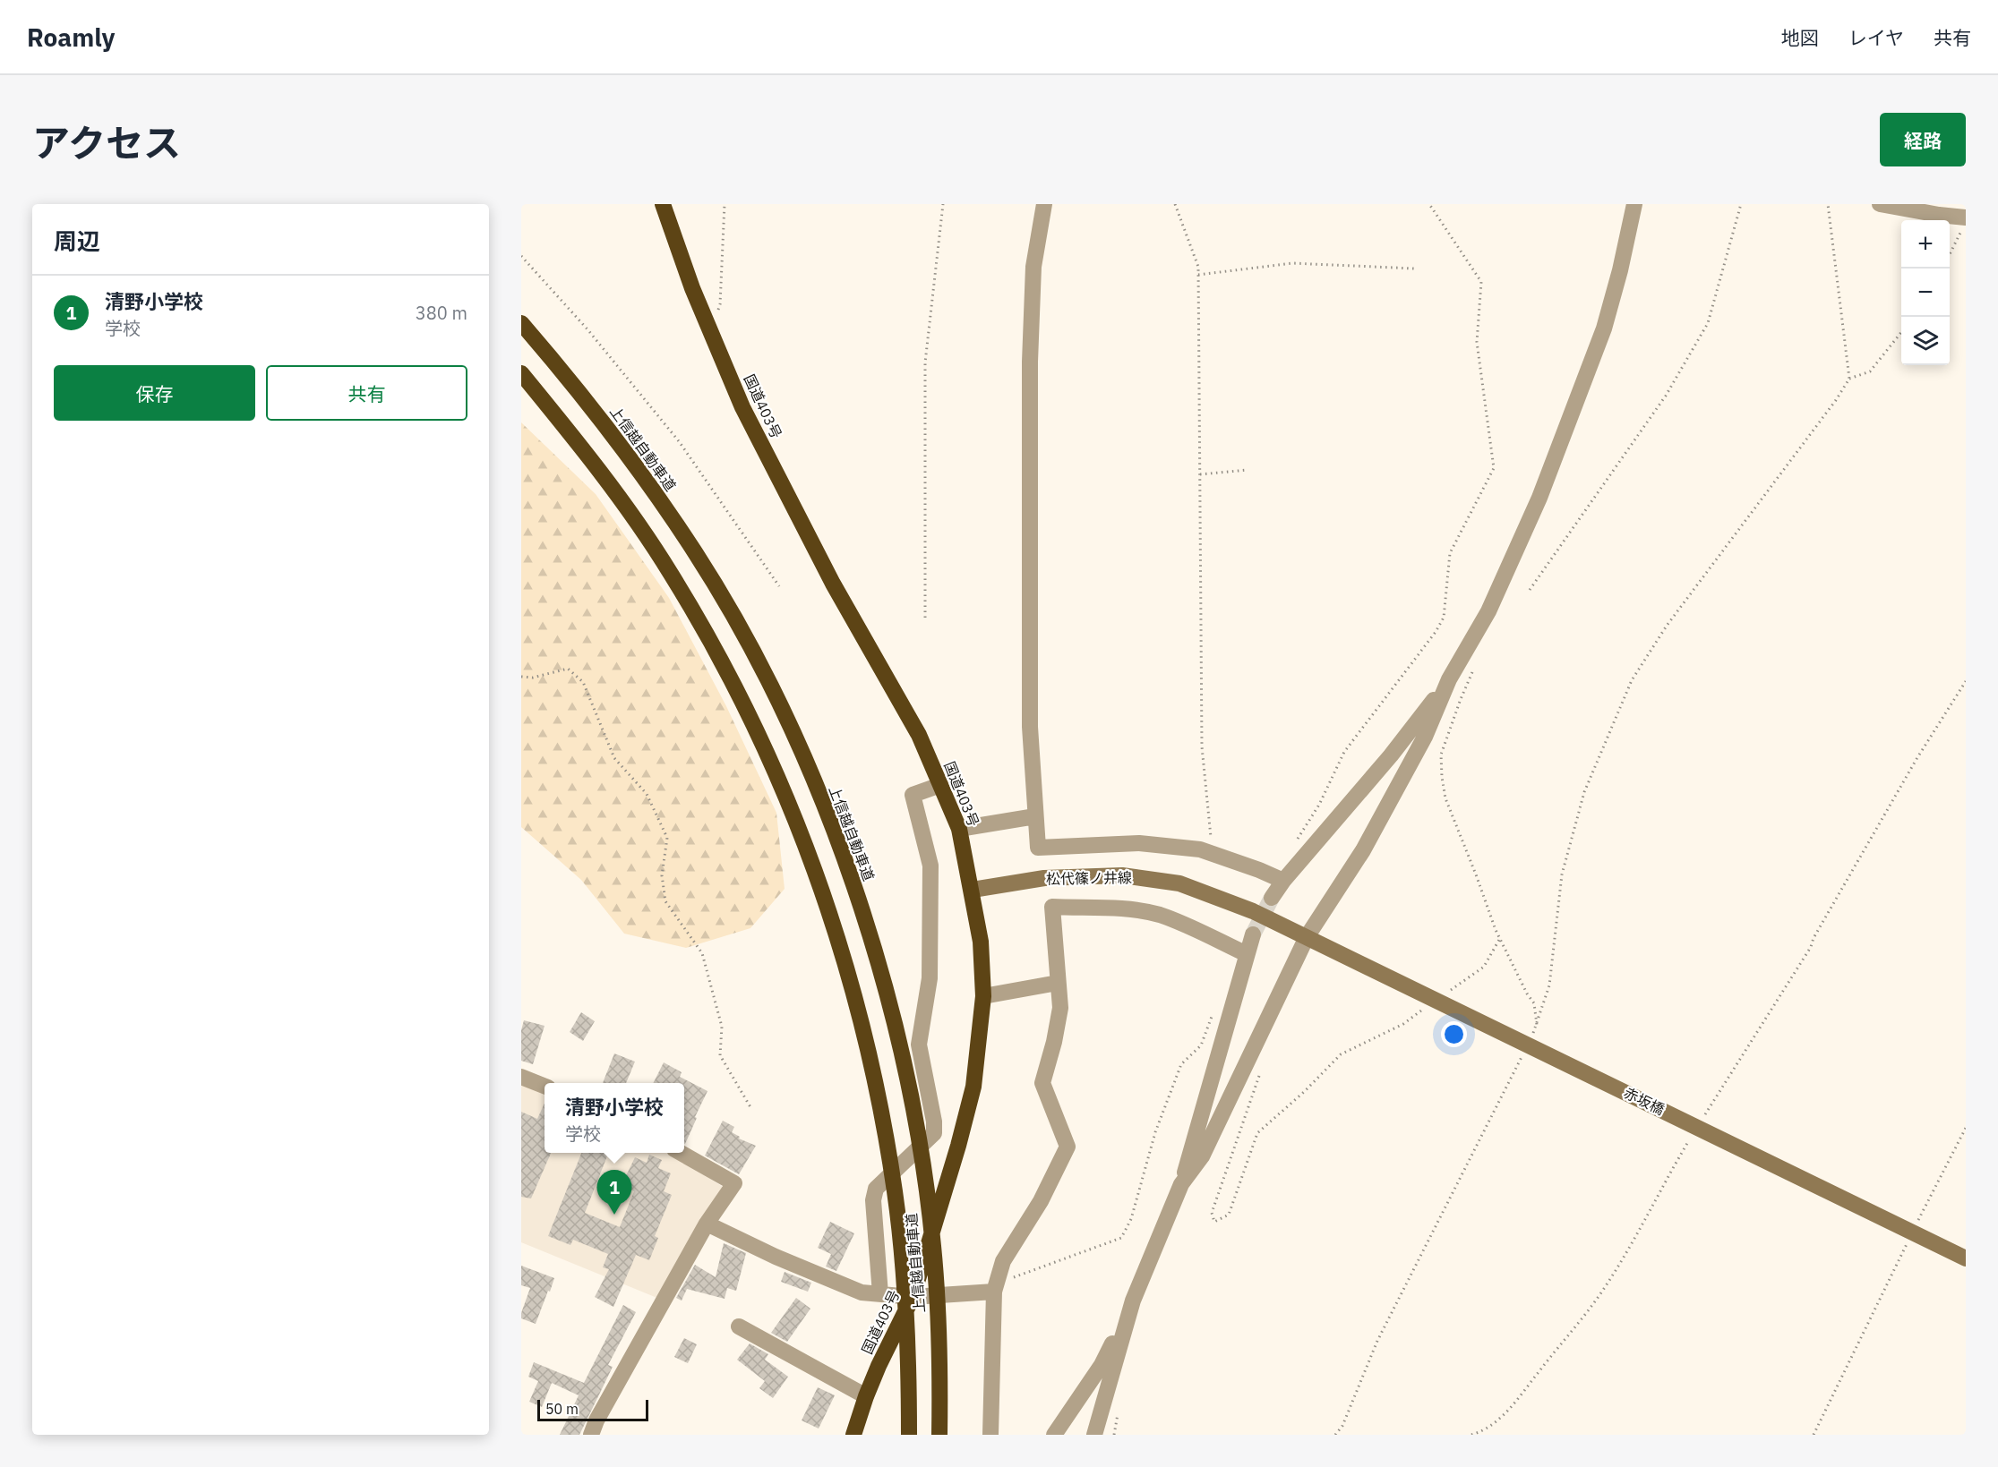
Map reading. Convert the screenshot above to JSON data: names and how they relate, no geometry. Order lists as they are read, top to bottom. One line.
{"streets":{"highway":["国道403号","上信越自動車道"],"main road":["松代篠ノ井線","赤坂橋"]},"crossings":[["国道403号","松代篠ノ井線"],["松代篠ノ井線","赤坂橋"]],"scale_bar":"50 m","page":{"header":"Roamly","nav":["地図","レイヤ","共有"],"title":"アクセス","buttons":["経路",["保存","共有"]],"heading":"周辺","map_buttons":["+","−"],"list":[{"mark":"1","name":"清野小学校","note":"学校","value":"380 m"}],"popup":["清野小学校","学校"],"pins":"1","scale":"50 m"}}
